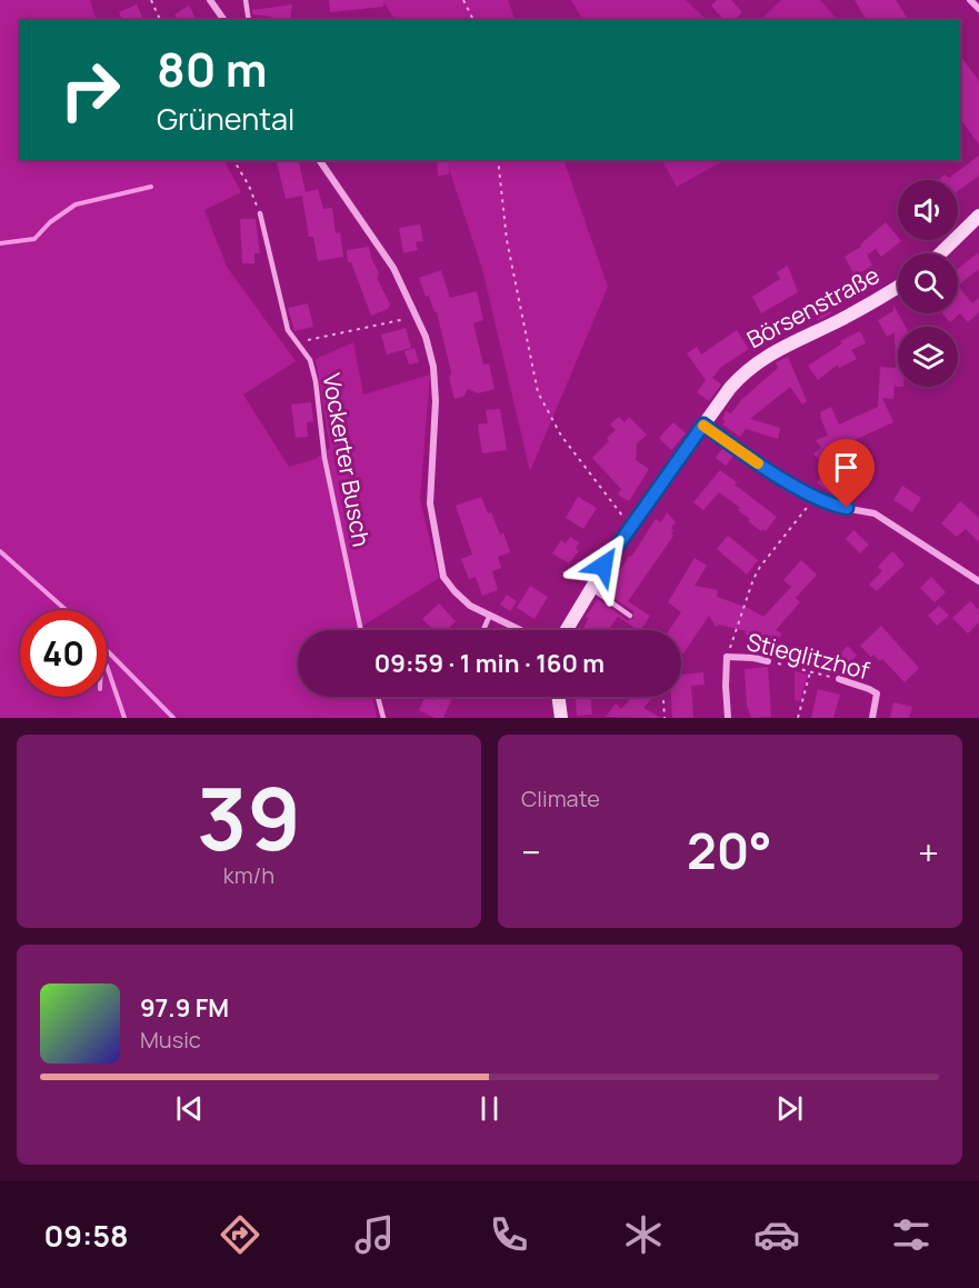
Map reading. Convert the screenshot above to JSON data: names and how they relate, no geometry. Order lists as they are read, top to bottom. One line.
{"streets":{"street":["Börsenstraße","Stieglitzhof"],"lane":["Vockerter Busch"]},"page":{"turn":["80 m","Grünental"],"limit":"40","trip":"09:59 · 1 min · 160 m","tile":[["39","km/h"],"Climate"],"heat":["−","20°","+"],"song":["97.9 FM","Music"],"tabs":"09:58"}}
